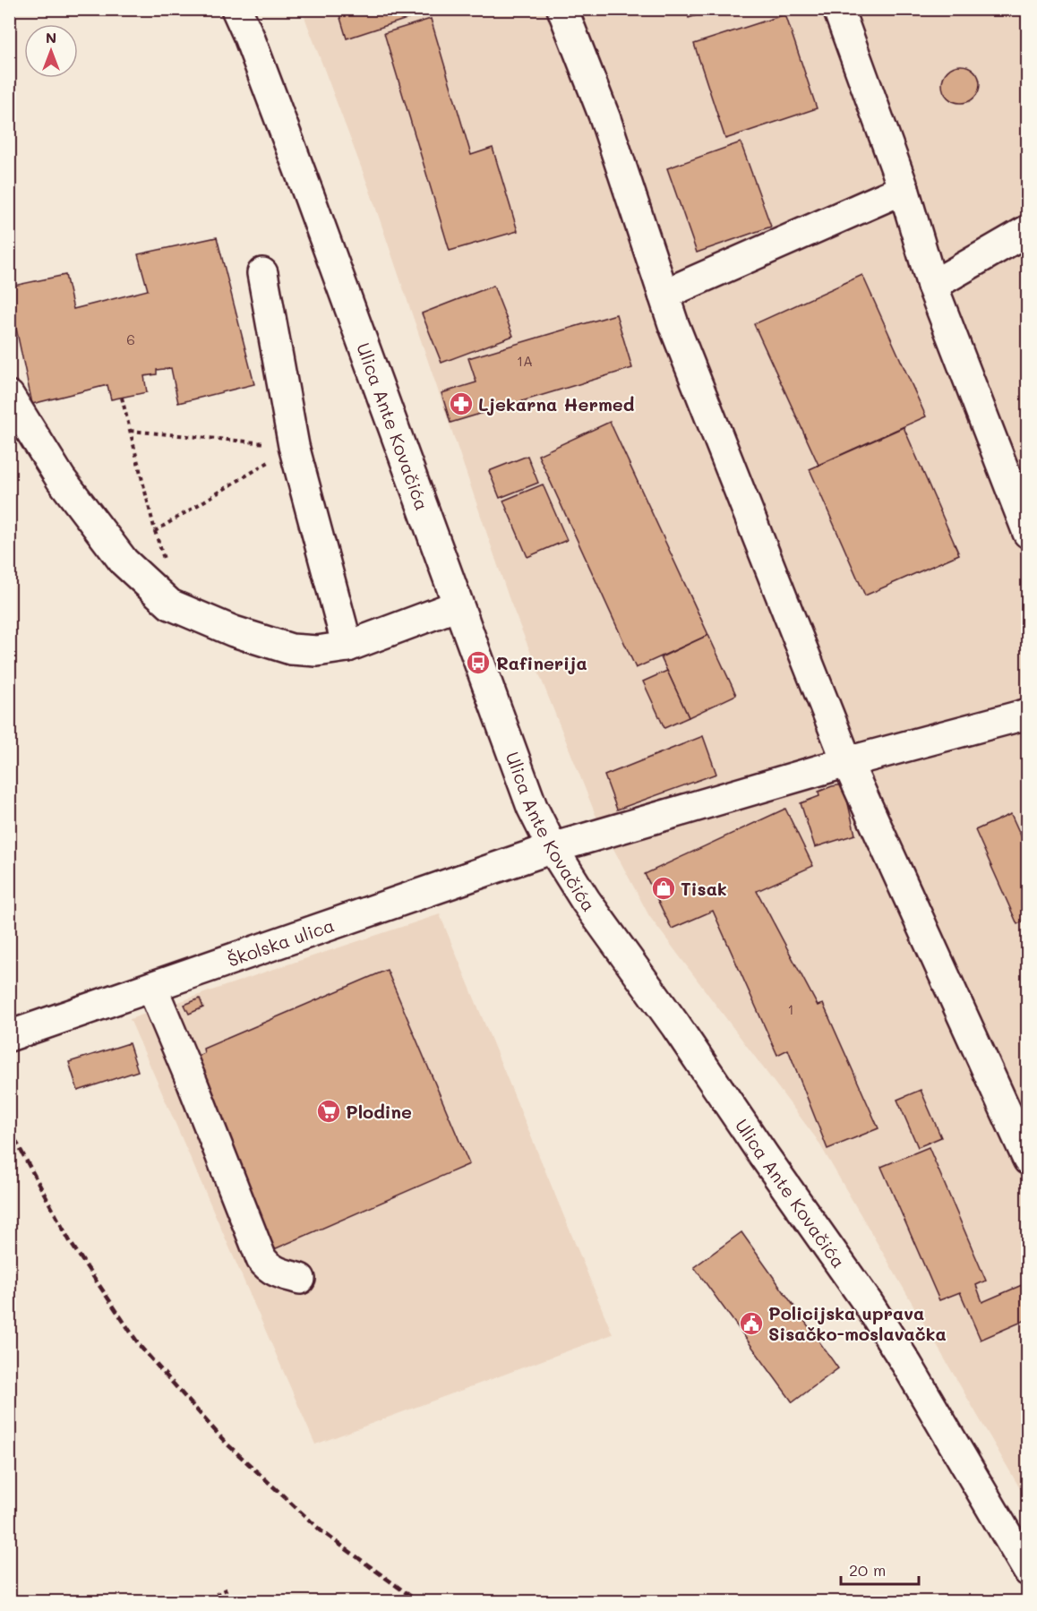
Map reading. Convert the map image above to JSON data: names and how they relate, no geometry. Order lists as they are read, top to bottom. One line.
{"streets":{"main road":["Ulica Ante Kovačića","Školska ulica"]},"crossings":[["Ulica Ante Kovačića","Školska ulica"]],"places":{"pharmacy":["Ljekarna Hermed"],"bus stop":["Rafinerija"],"shop":["Tisak"],"supermarket":["Plodine"],"public building":["Policijska uprava Sisačko-moslavačka"]},"house_numbers":["6","1A","1"],"scale_bar":"20 m","north":"top"}
